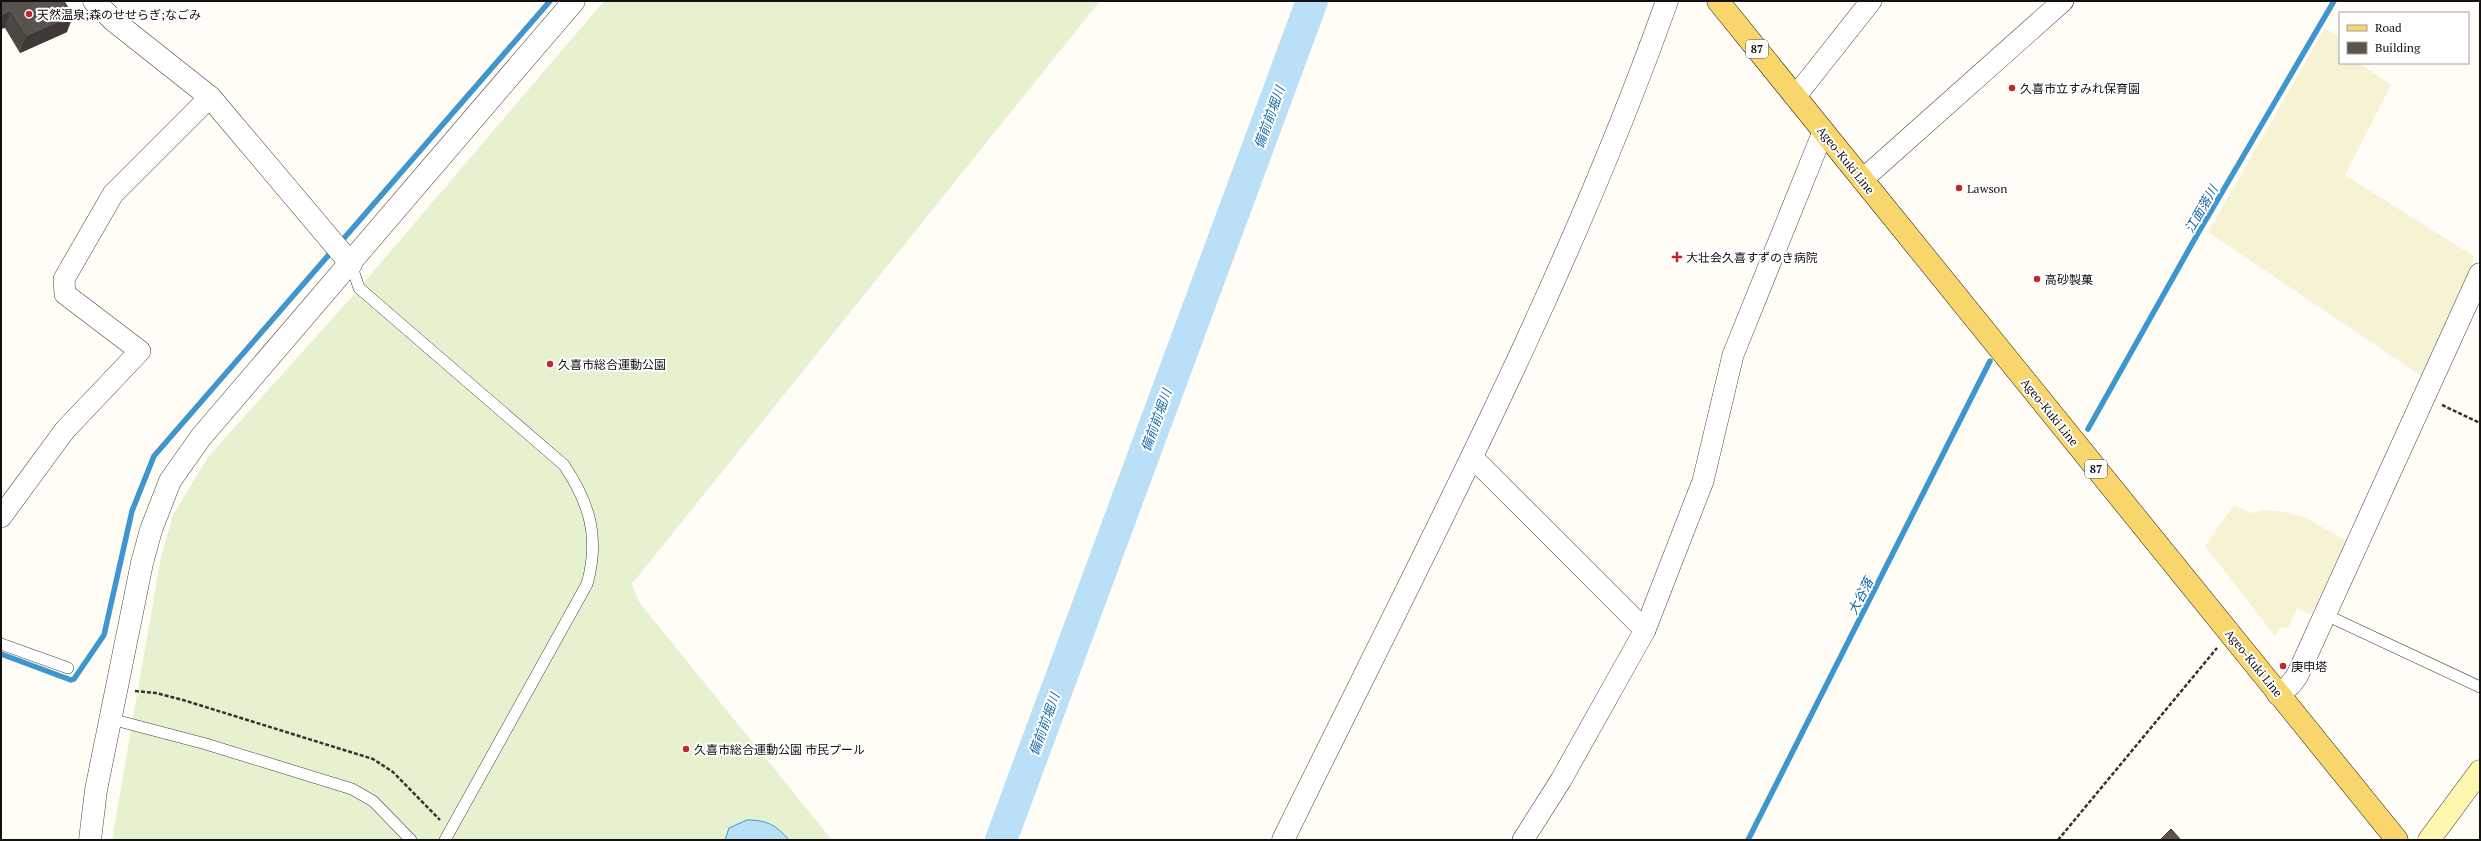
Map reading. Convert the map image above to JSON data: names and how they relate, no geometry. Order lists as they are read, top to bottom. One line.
{"streets":{"main road":["87","Ageo-Kuki Line"]},"water":["備前前堀川","江面落川","大谷落"],"places":{"other":["天然温泉;森のせせらぎ;なごみ","久喜市立すみれ保育園","Lawson","高砂製菓","久喜市総合運動公園","庚申塔","久喜市総合運動公園 市民プール"],"health":["大壮会久喜すずのき病院"]},"legend":["Road","Building"]}
